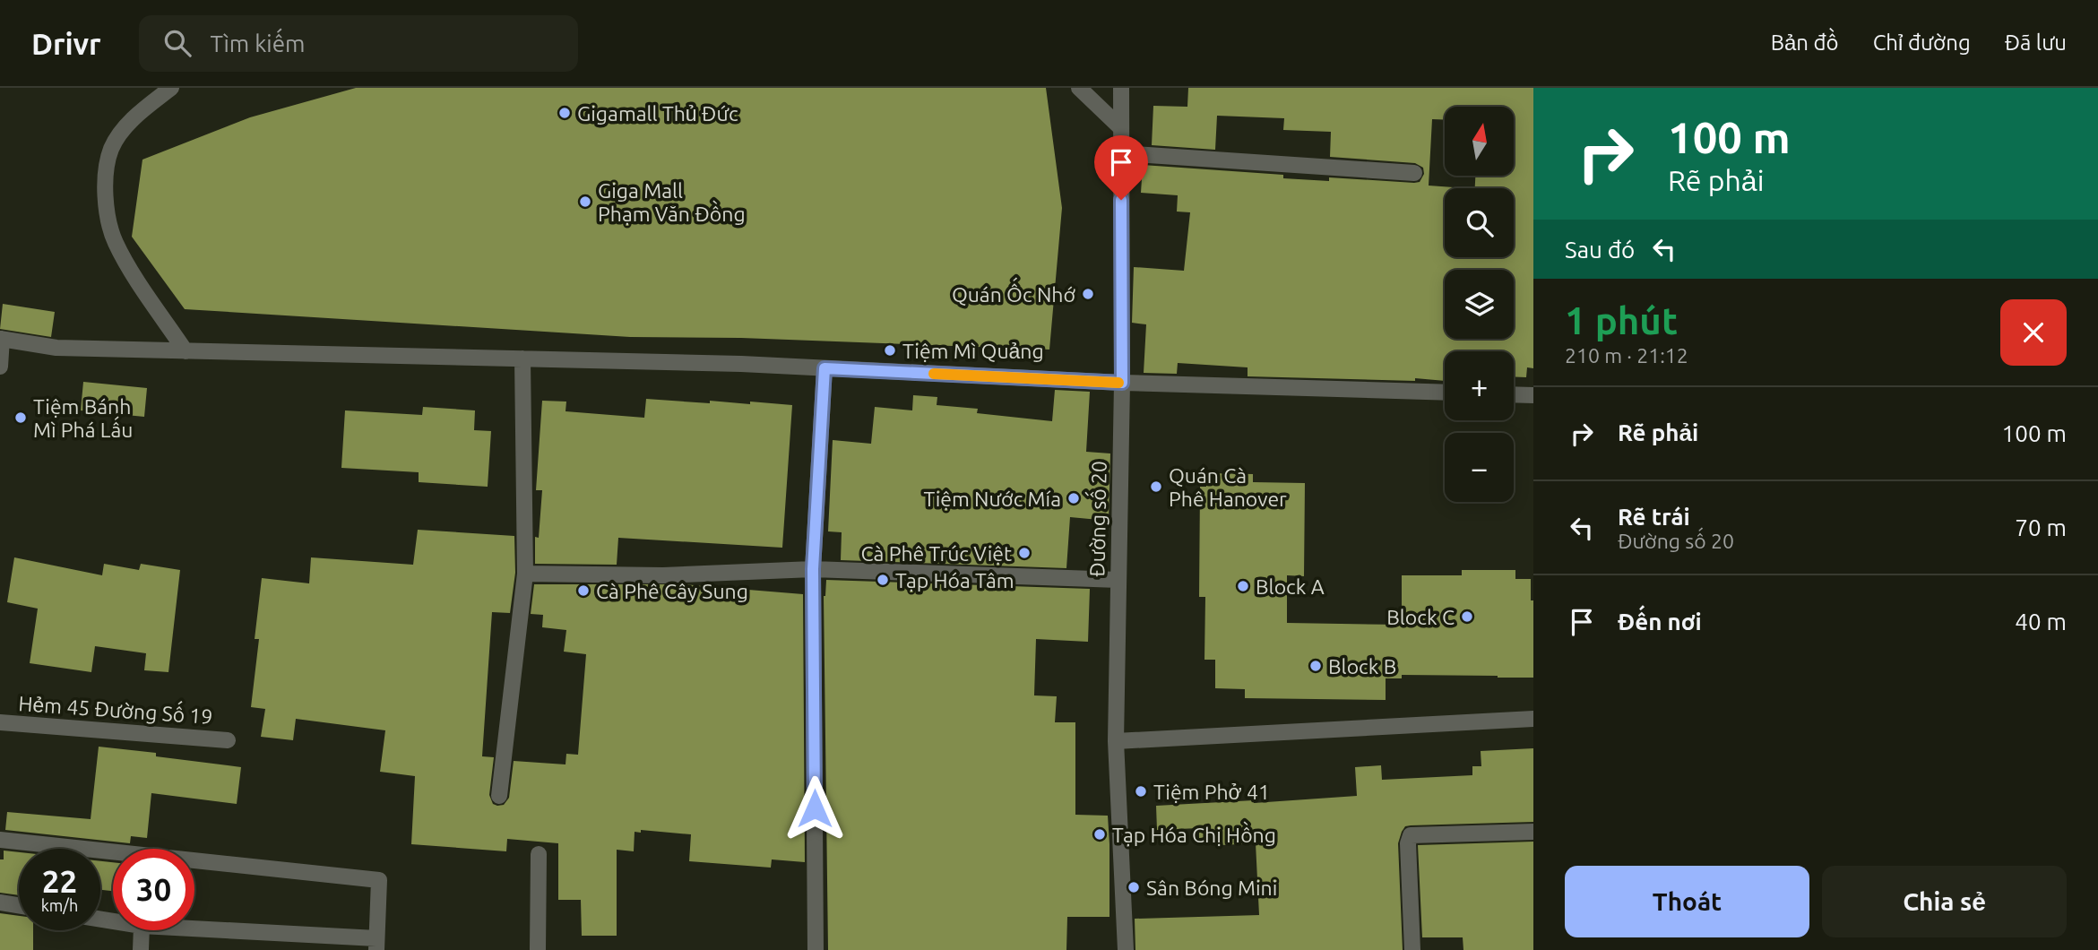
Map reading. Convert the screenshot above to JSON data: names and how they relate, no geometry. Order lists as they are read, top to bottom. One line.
{"streets":{"street":["Đường số 20","Hẻm 45 Đường Số 19"]},"places":["Gigamall Thủ Đức","Giga Mall Phạm Văn Đồng","Quán Ốc Nhớ","Tiệm Mì Quảng","Tiệm Bánh Mì Phá Lấu","Quán Cà Phê Hanover","Tiệm Nước Mía","Cà Phê Trúc Việt","Tạp Hóa Tâm","Block A","Cà Phê Cây Sung","Block C","Block B","Tiệm Phở 41","Tạp Hóa Chị Hồng","Sân Bóng Mini"],"north":"top","page":{"header":"Drivr","search":"Tìm kiếm","nav":["Bản đồ","Chỉ đường","Đã lưu"],"turn":["100 m","Rẽ phải"],"map_buttons":["+","−"],"then":"Sau đó","heading":["1 phút","210 m · 21:12"],"list":[{"name":"Rẽ phải","value":"100 m"},{"name":"Rẽ trái","note":"Đường số 20","value":"70 m"},{"name":"Đến nơi","value":"40 m"}],"speed":"22 km/h","limit":"30","buttons":["Thoát","Chia sẻ"]}}
